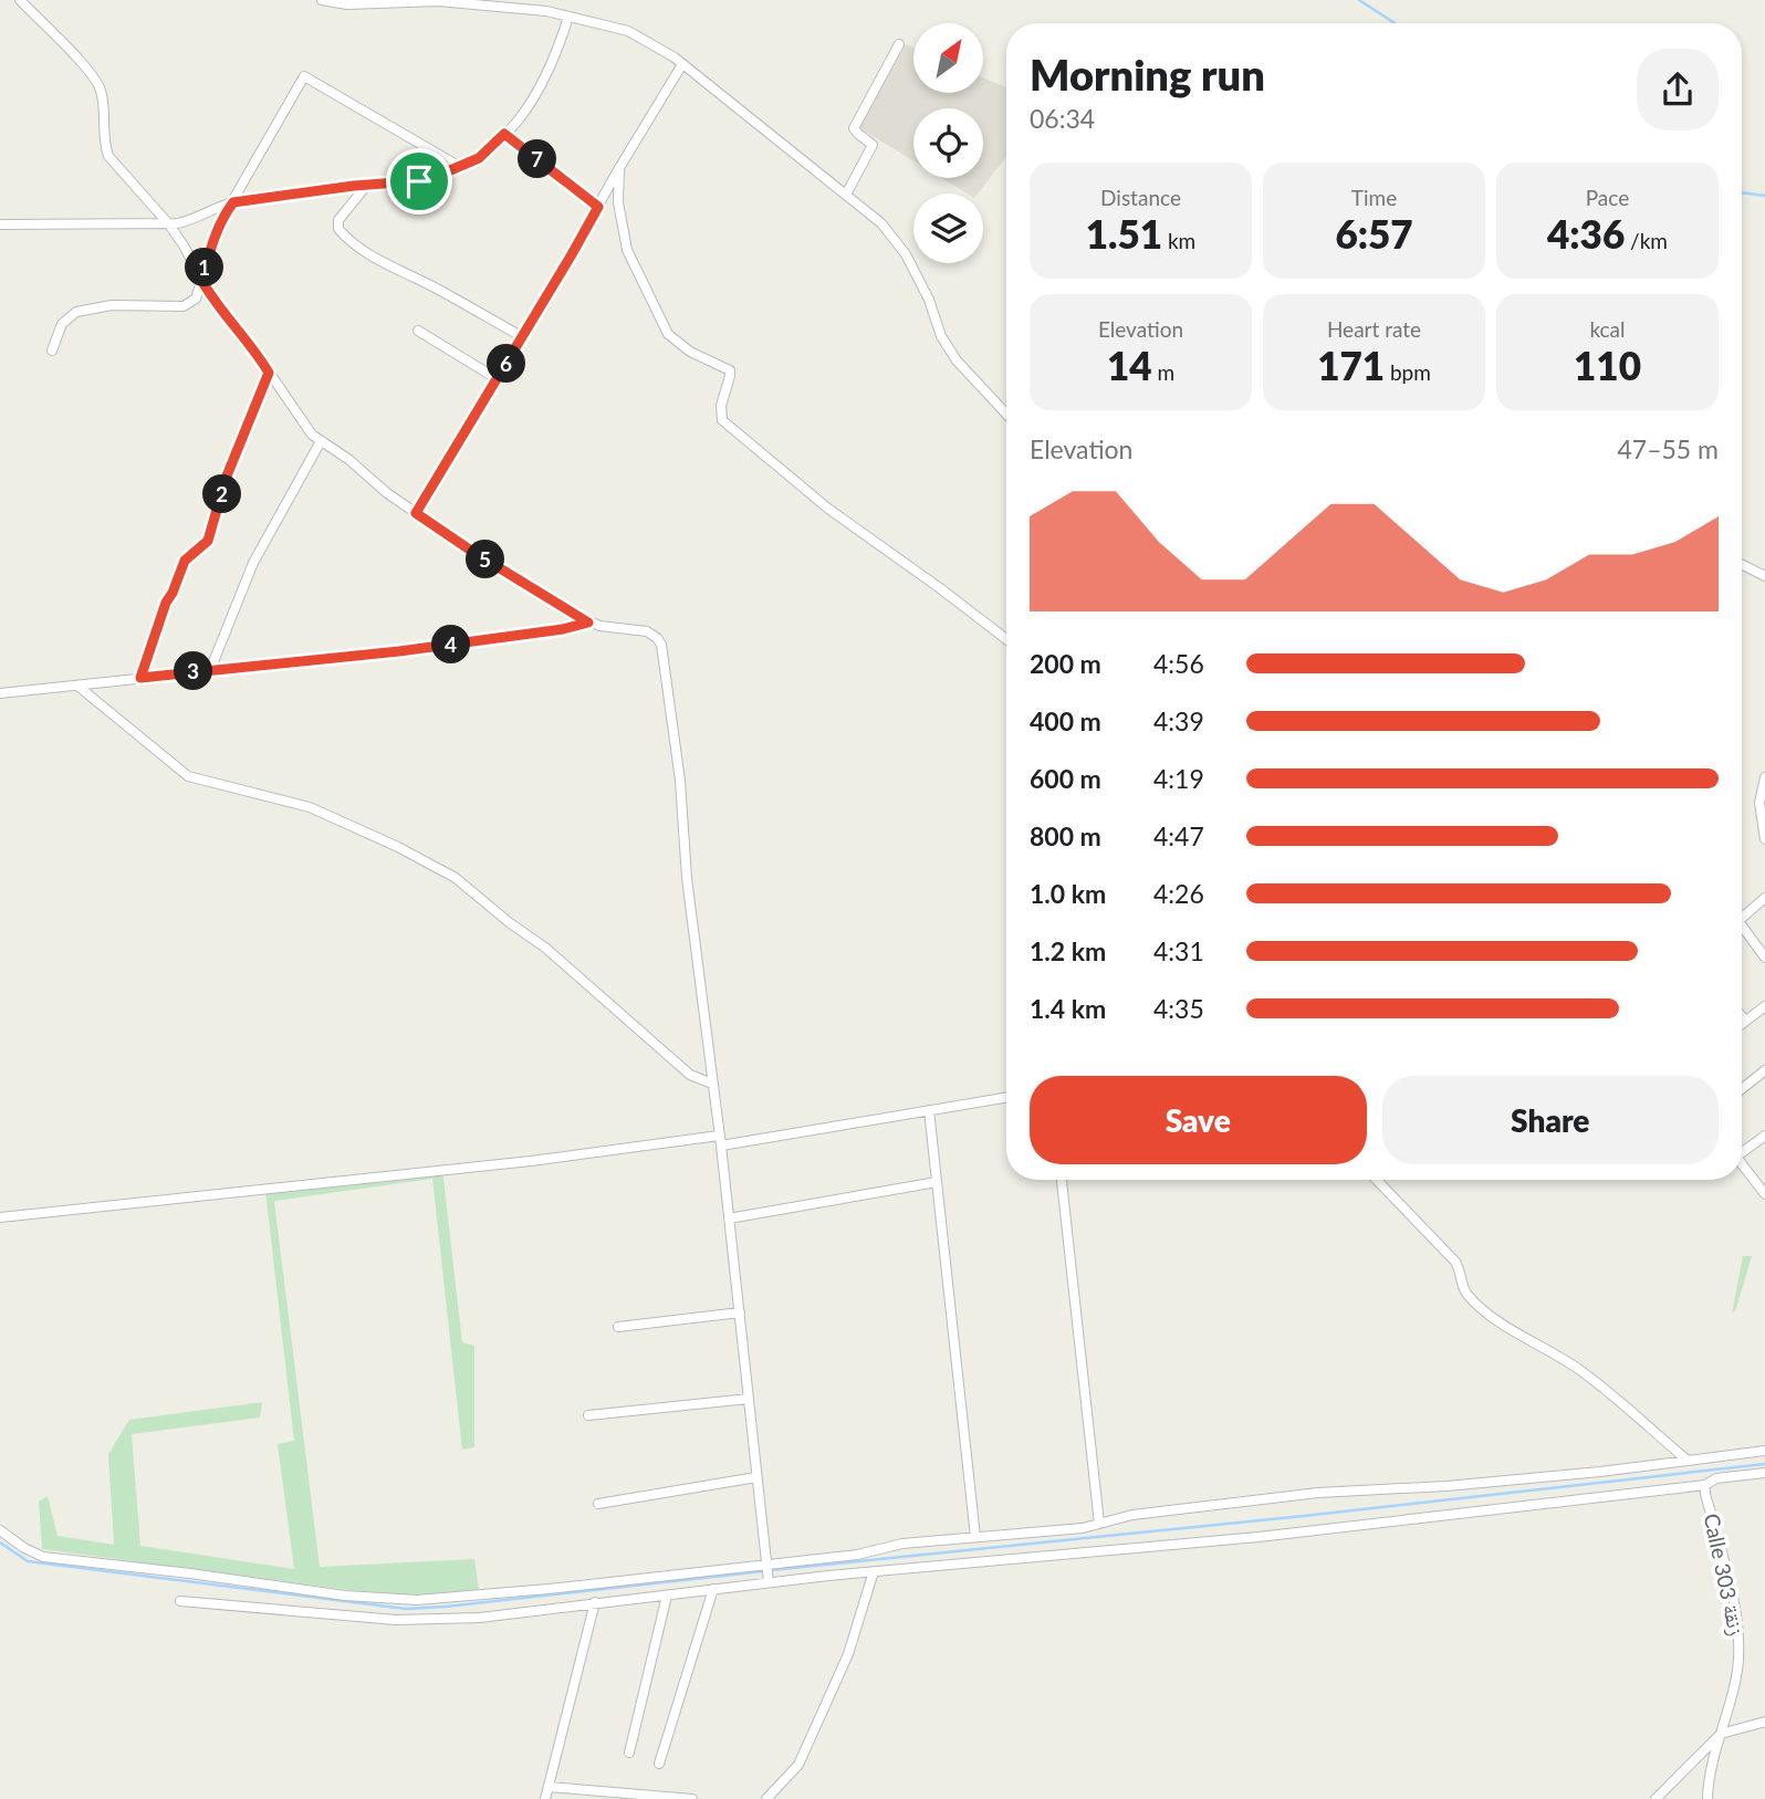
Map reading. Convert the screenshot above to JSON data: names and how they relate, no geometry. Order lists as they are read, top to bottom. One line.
{"streets":{"street":["Calle 303 زنقة"]},"north":"top right","page":{"heading":["Morning run","06:34"],"pins":["7","1","6","2","5","4","3"],"stats":[["Distance","1.51 km"],["Time","6:57"],["Pace","4:36 /km"],["Elevation","14 m"],["Heart rate","171 bpm"],["kcal","110"]],"chart":["Elevation","47–55 m"],"list":[{"name":"200 m","note":"4:56"},{"name":"400 m","note":"4:39"},{"name":"600 m","note":"4:19"},{"name":"800 m","note":"4:47"},{"name":"1.0 km","note":"4:26"},{"name":"1.2 km","note":"4:31"},{"name":"1.4 km","note":"4:35"}],"buttons":["Save","Share"]}}
